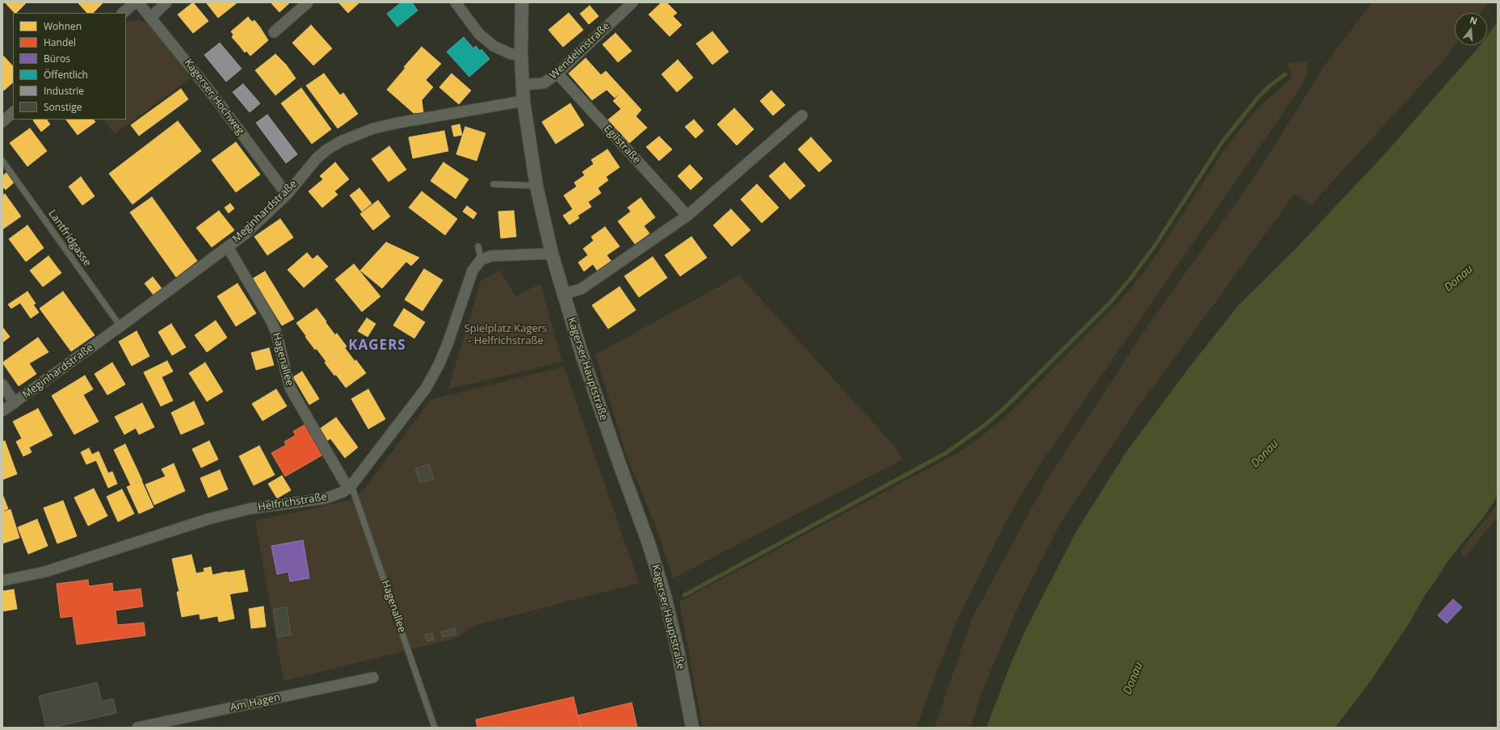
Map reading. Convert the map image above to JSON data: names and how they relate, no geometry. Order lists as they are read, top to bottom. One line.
{"streets":{"street":["Wendelinstraße","Kagerser Hochweg","Egilstraße","Meginhardstraße","Hagenallee","Kagerser Hauptstraße","Helfrichstraße","Am Hagen"],"lane":["Lantfridgasse"]},"crossings":[["Wendelinstraße","Egilstraße"],["Wendelinstraße","Kagerser Hauptstraße"],["Kagerser Hochweg","Meginhardstraße"],["Meginhardstraße","Lantfridgasse"],["Meginhardstraße","Hagenallee"],["Meginhardstraße","Kagerser Hauptstraße"],["Hagenallee","Helfrichstraße"]],"districts":["KAGERS"],"water":["Donau"],"parks":["Spielplatz Kagers - Helfrichstraße"],"legend":["Wohnen","Handel","Büros","Öffentlich","Industrie","Sonstige"],"north":"top"}
